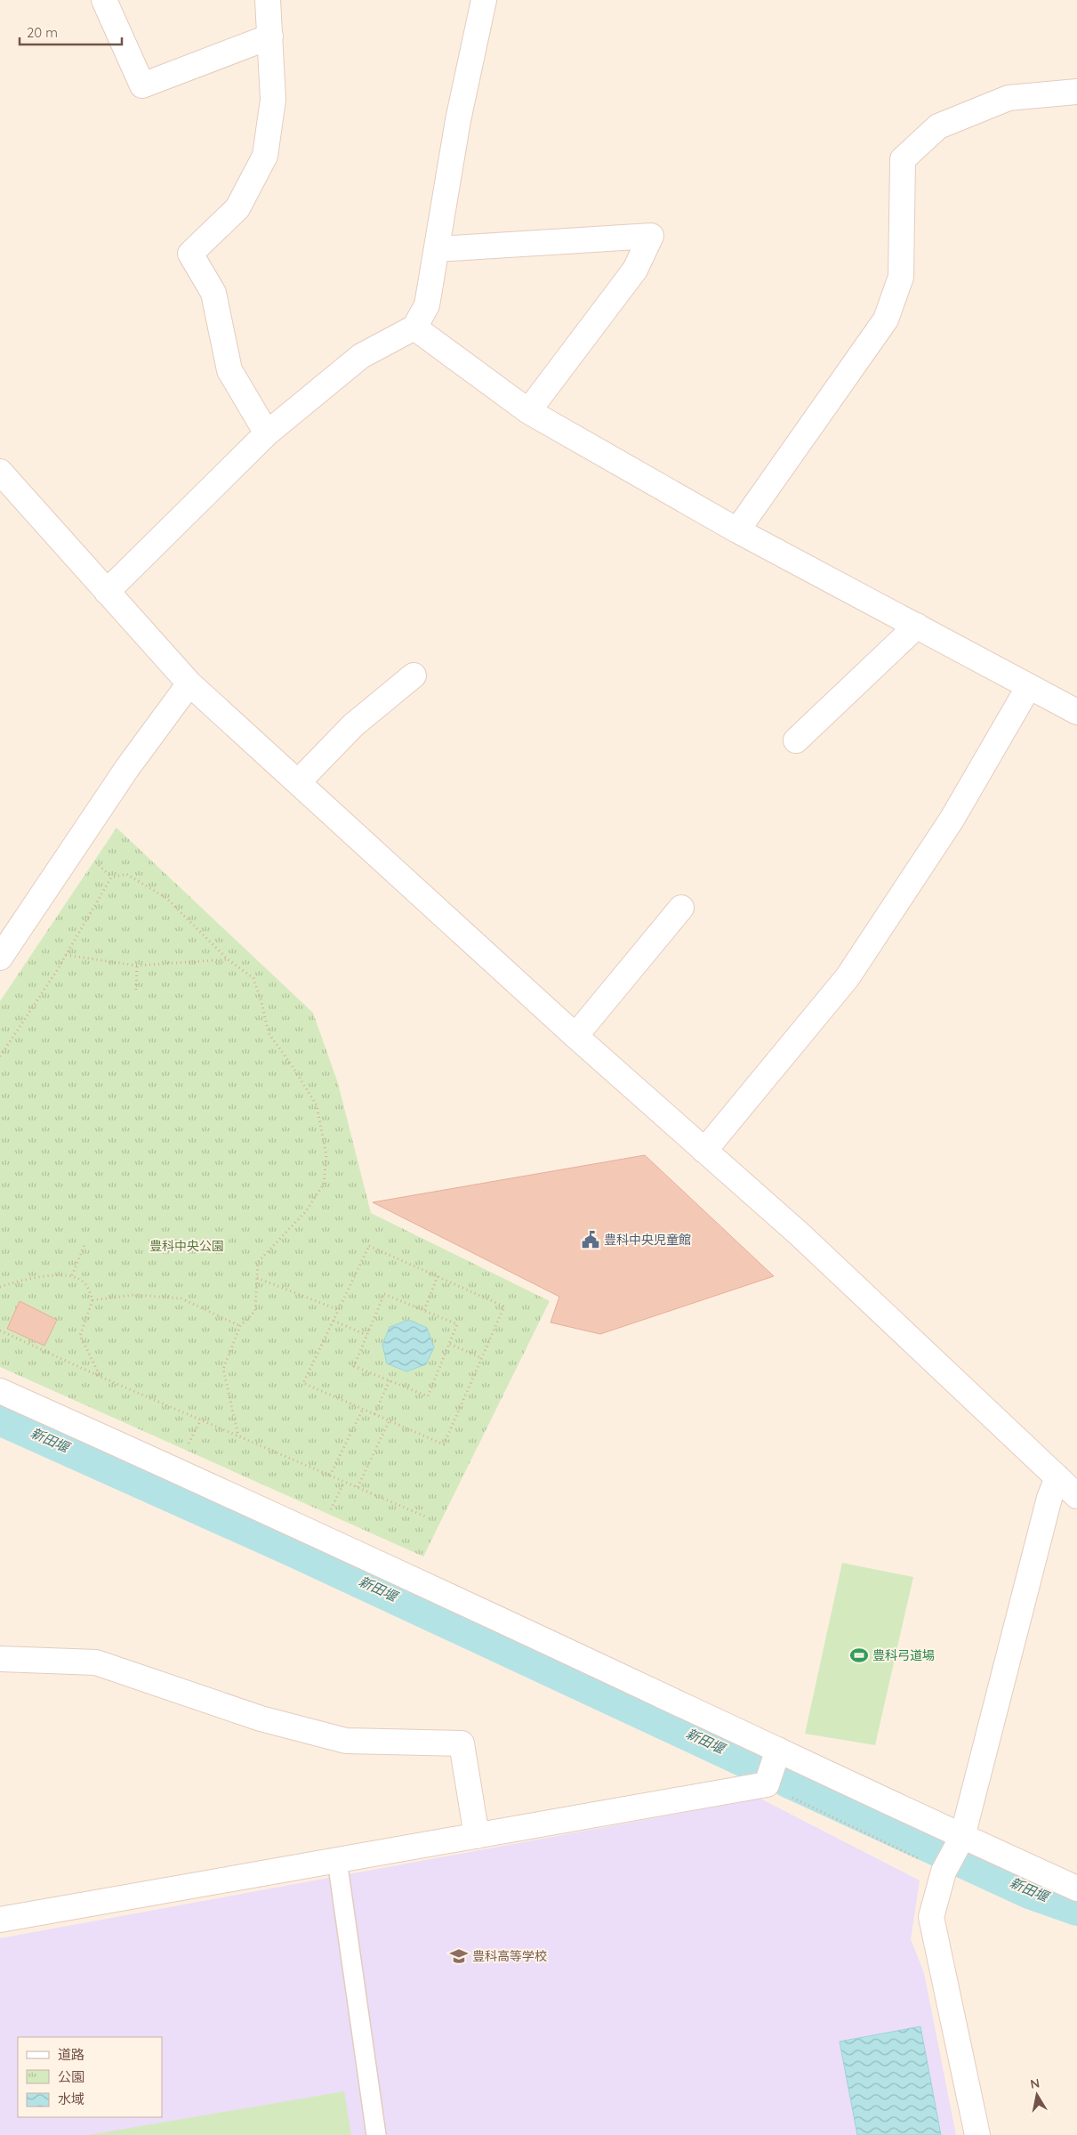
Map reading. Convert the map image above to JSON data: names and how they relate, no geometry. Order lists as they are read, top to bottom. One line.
{"water":["新田堰"],"parks":["豊科中央公園"],"places":{"public building":["豊科中央児童館"],"sports":["豊科弓道場"],"school or university":["豊科高等学校"]},"legend":["道路","公園","水域"],"scale_bar":"20 m","north":"top"}
